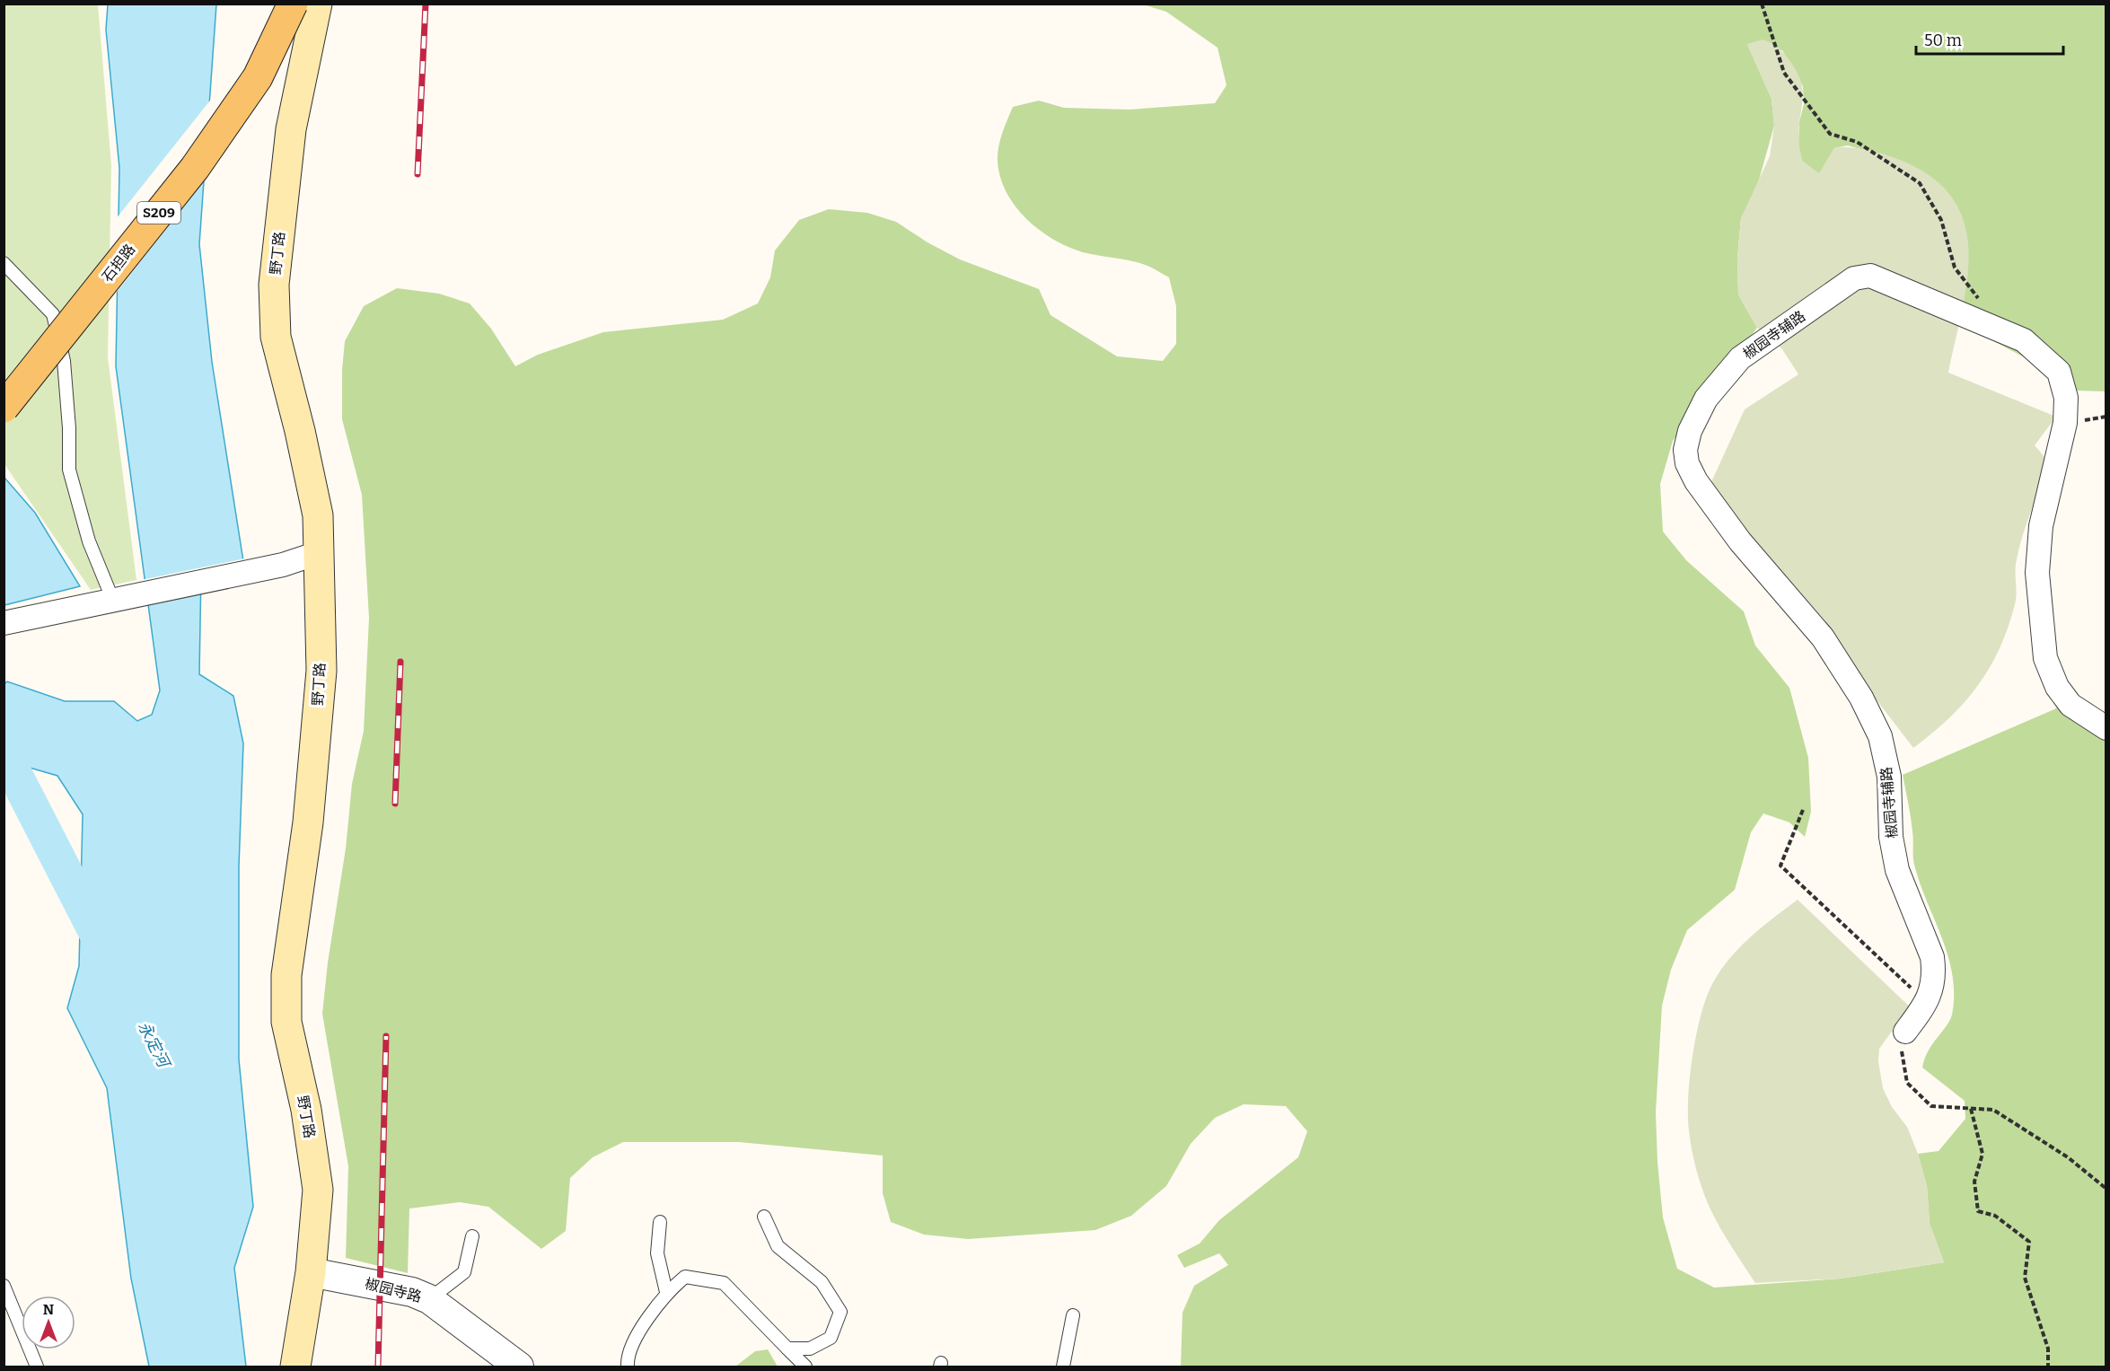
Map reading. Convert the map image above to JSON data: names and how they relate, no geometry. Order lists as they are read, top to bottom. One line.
{"streets":{"main road":["S209","野丁路","石担路"],"street":["椒园寺辅路","椒园寺路"]},"crossings":[["野丁路","椒园寺路"]],"water":["永定河"],"scale_bar":"50 m","north":"top"}
